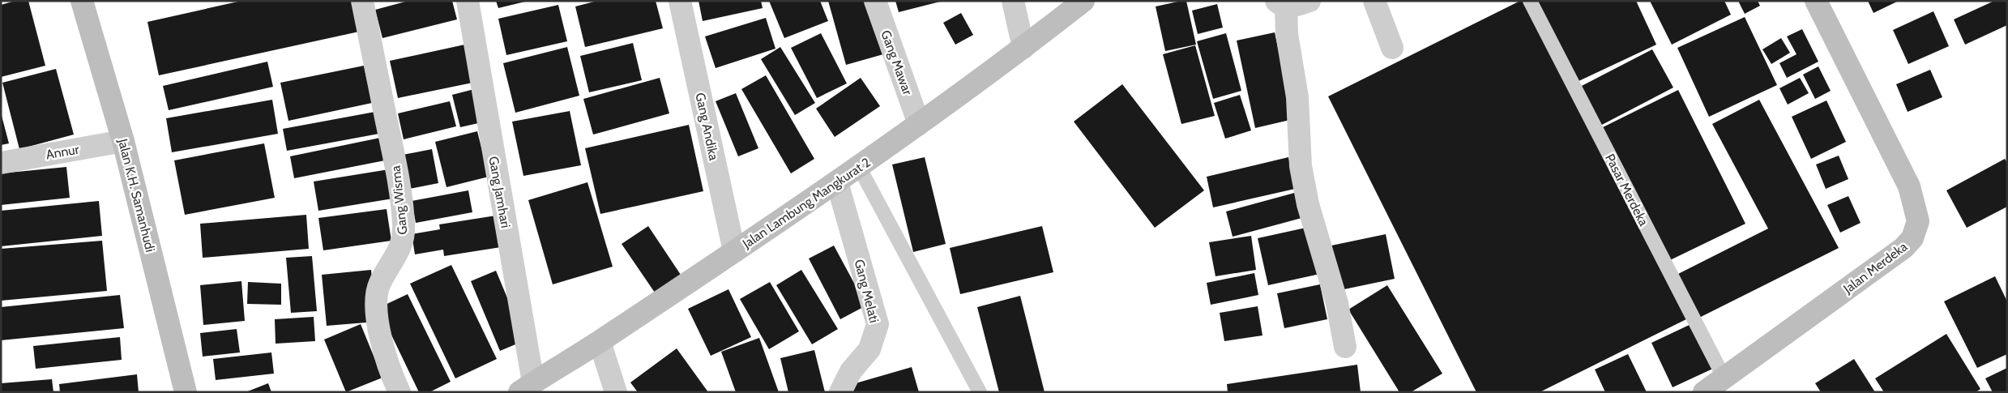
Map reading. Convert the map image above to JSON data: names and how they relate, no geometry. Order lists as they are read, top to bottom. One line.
{"streets":{"street":["Gang Mawar","Gang Andika","Annur","Gang Jamhari","Jalan K.H. Samanhudi","Gang Wisma","Jalan Lambung Mangkurat 2","Jalan Merdeka","Gang Melati"],"lane":["Pasar Merdeka"]},"crossings":[["Gang Mawar","Jalan Lambung Mangkurat 2"],["Gang Andika","Jalan Lambung Mangkurat 2"],["Annur","Jalan K.H. Samanhudi"],["Pasar Merdeka","Jalan Merdeka"],["Gang Jamhari","Jalan Lambung Mangkurat 2"],["Jalan Lambung Mangkurat 2","Gang Melati"]]}
